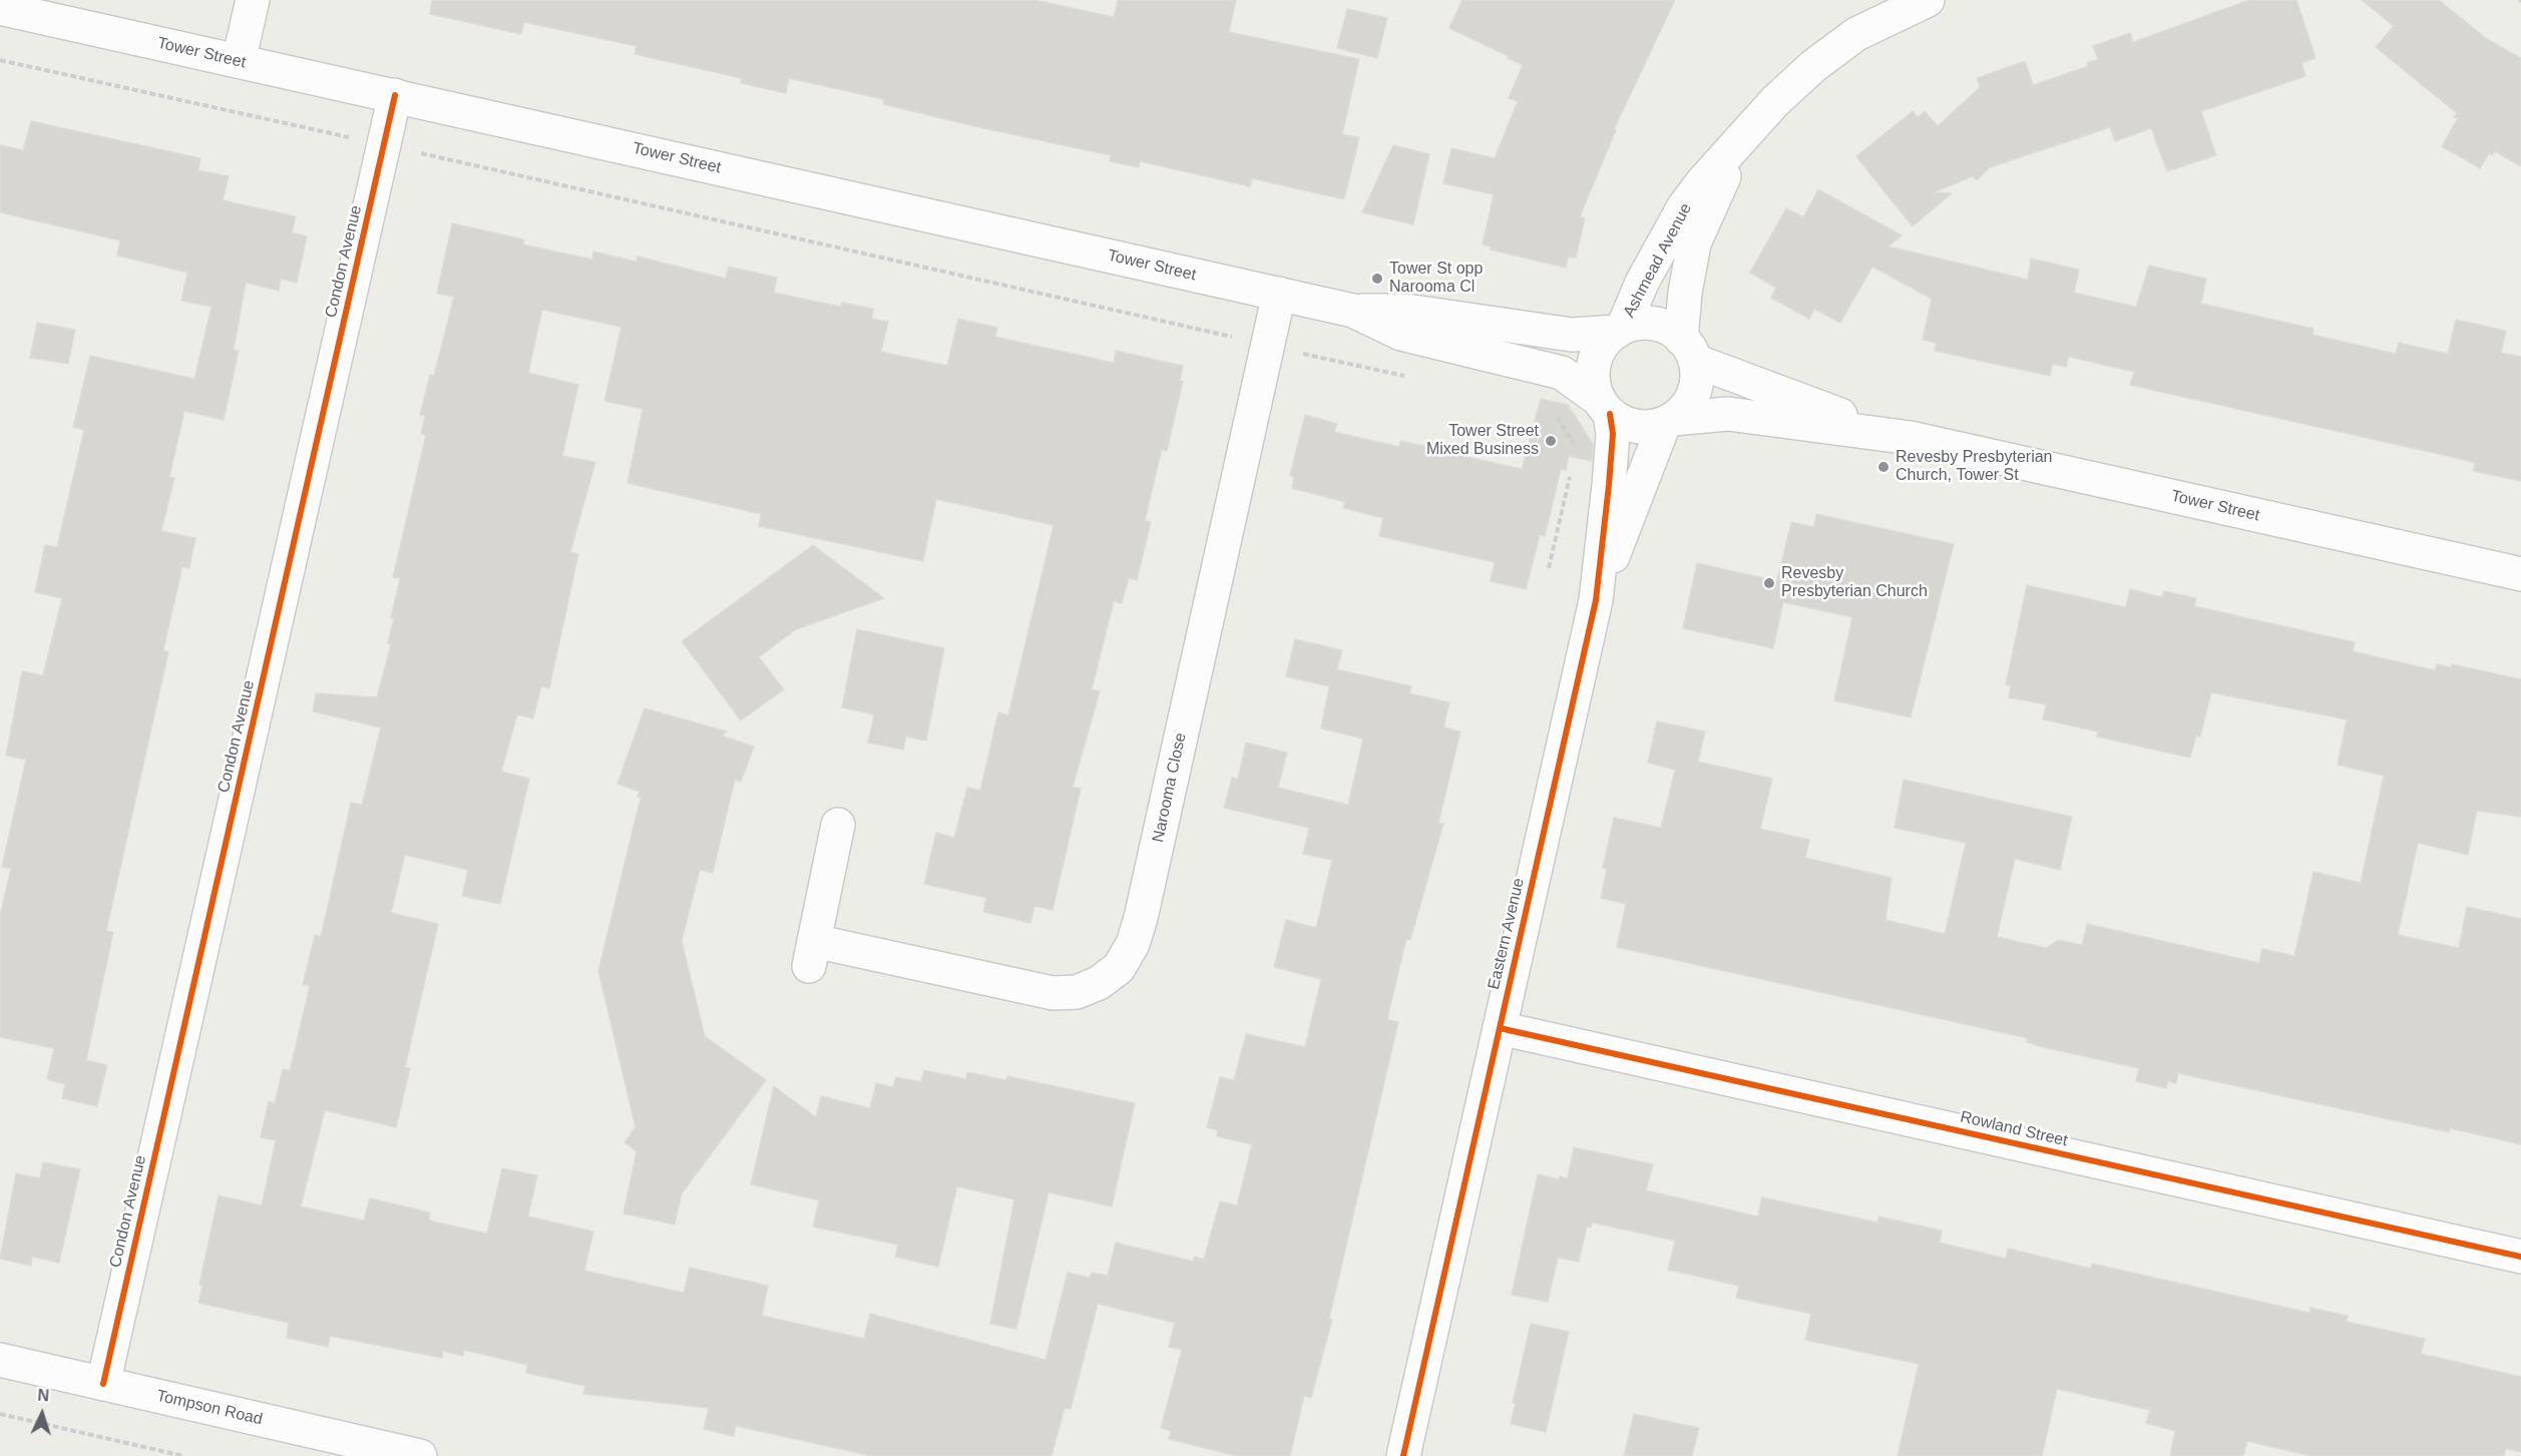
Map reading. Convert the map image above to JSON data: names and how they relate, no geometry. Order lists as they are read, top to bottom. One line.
{"streets":{"street":["Tower Street","Ashmead Avenue","Condon Avenue","Narooma Close","Eastern Avenue","Rowland Street","Tompson Road"]},"crossings":[["Tower Street","Ashmead Avenue"],["Tower Street","Condon Avenue"],["Tower Street","Narooma Close"],["Tower Street","Eastern Avenue"],["Ashmead Avenue","Eastern Avenue"],["Condon Avenue","Tompson Road"],["Eastern Avenue","Rowland Street"]],"places":["Tower St opp Narooma Cl","Tower Street Mixed Business","Revesby Presbyterian Church, Tower St","Revesby Presbyterian Church"],"north":"top"}
